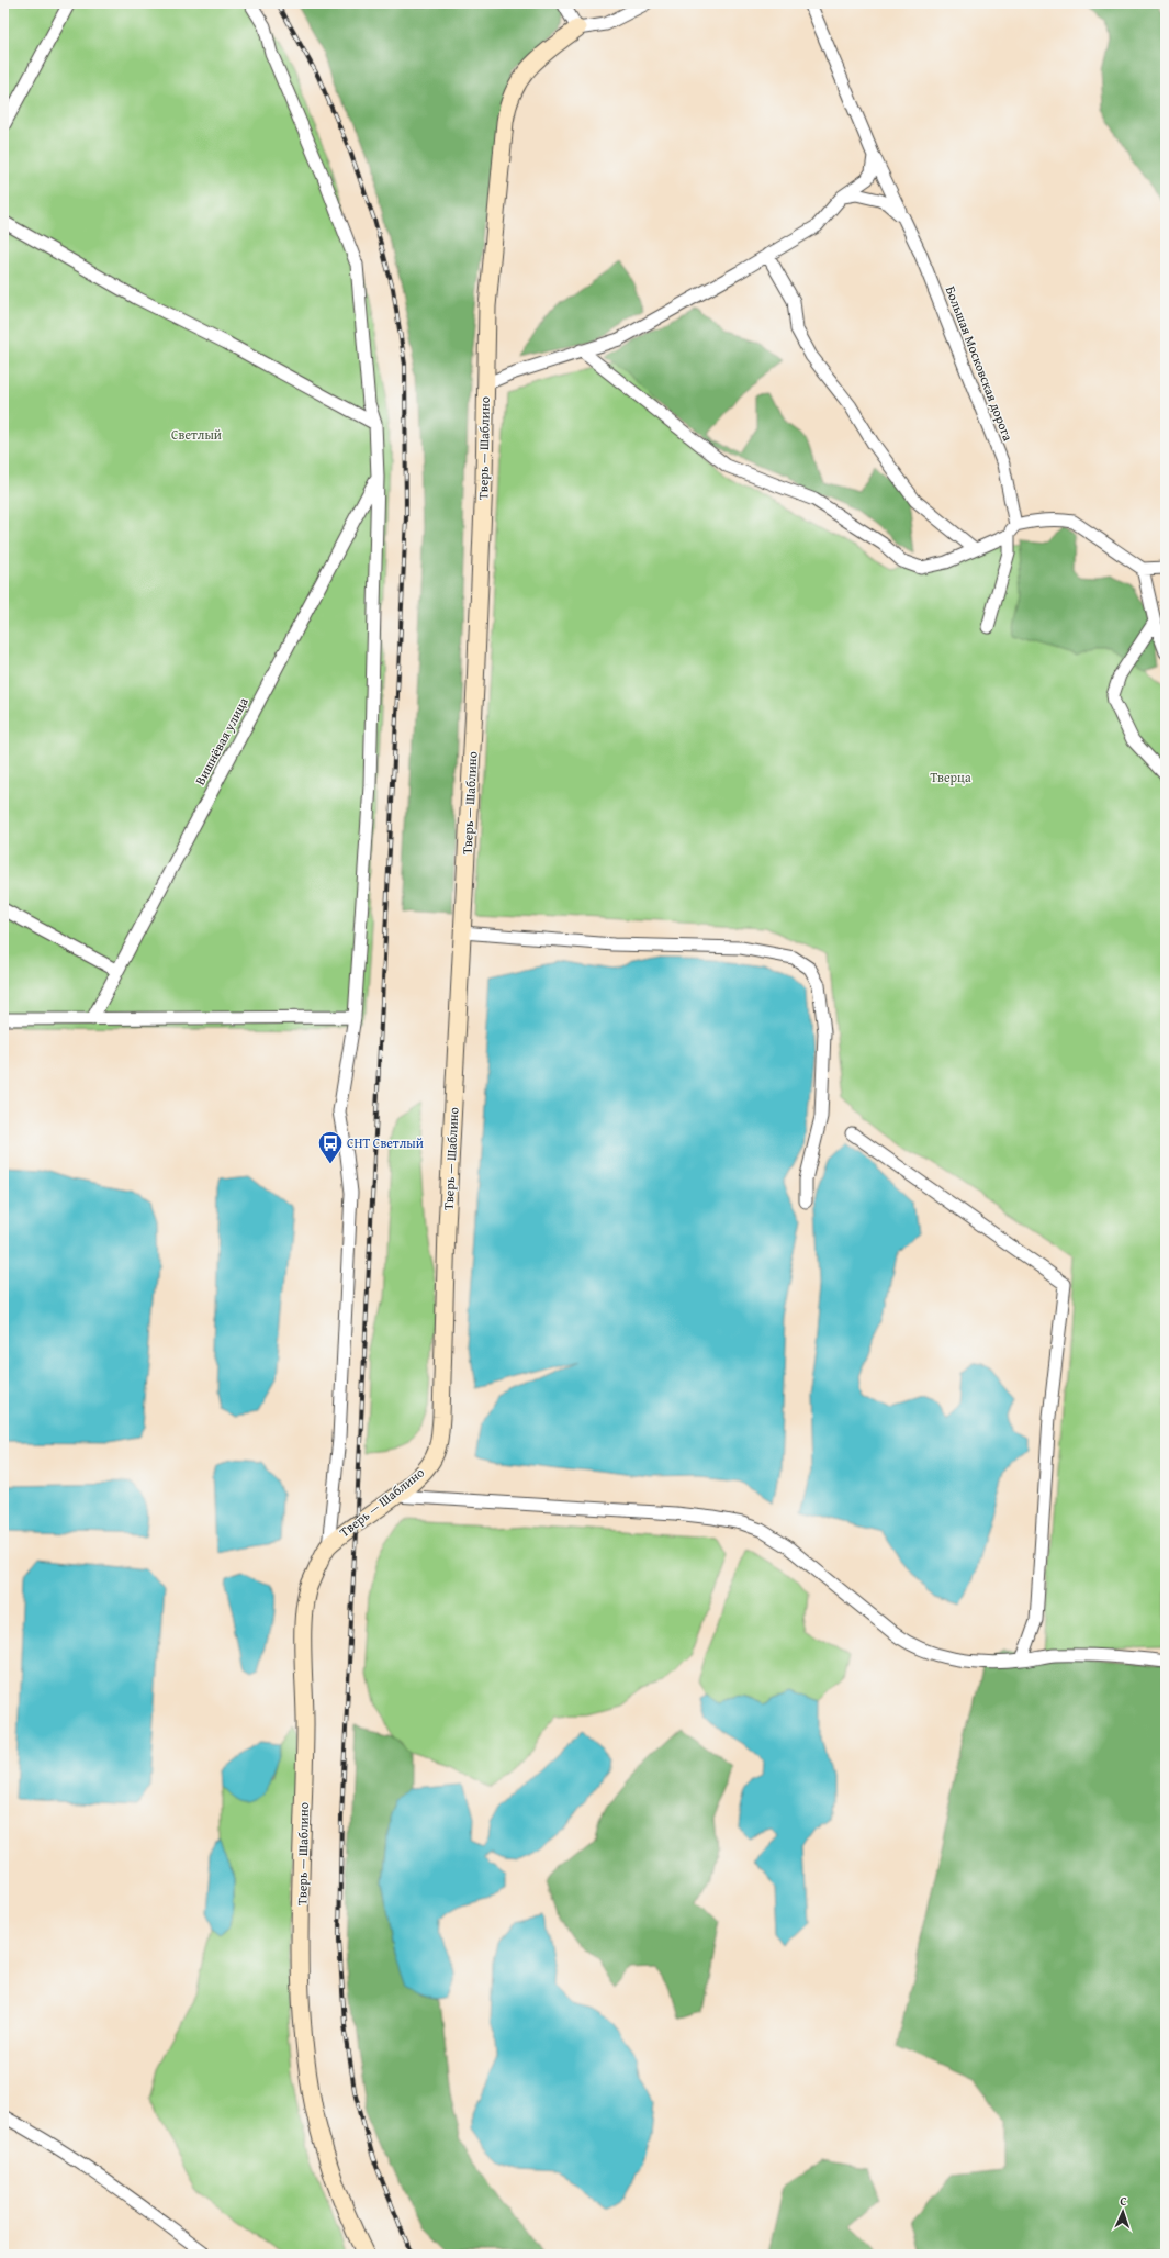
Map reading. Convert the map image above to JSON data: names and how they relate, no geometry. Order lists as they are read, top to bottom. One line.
{"streets":{"street":["Большая Московская дорога","Тверь — Шаблино","Вишнёвая улица"]},"parks":["Светлый","Тверца"],"places":{"bus stop":["СНТ Светлый"]},"north":"top"}
